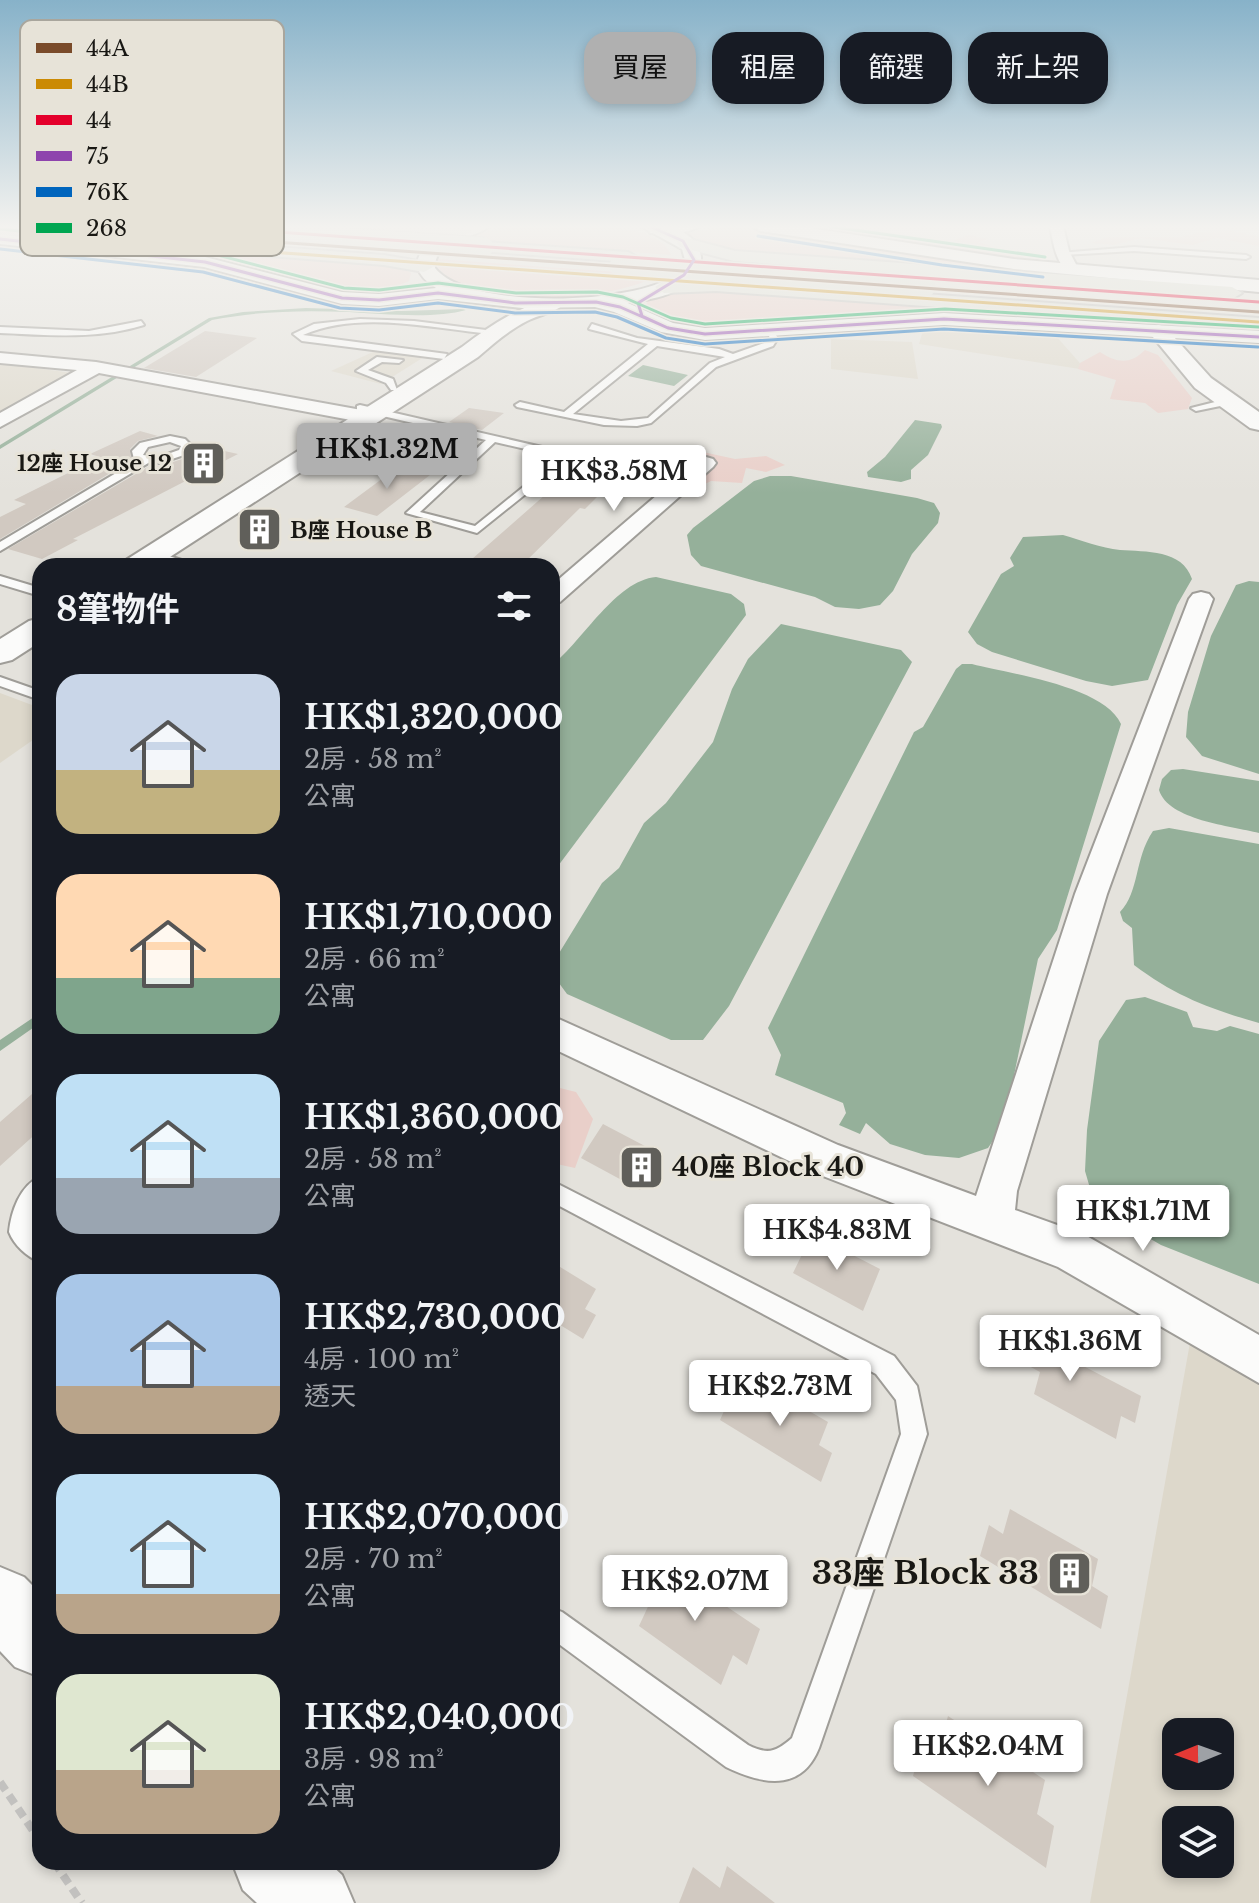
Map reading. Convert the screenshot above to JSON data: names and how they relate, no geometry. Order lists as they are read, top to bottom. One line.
{"places":{"building":["12座 House 12","B座 House B","40座 Block 40","33座 Block 33"]},"lines":["transit line 44B","transit line 75","transit line 76K","transit line 268"],"legend":["44A","44B","44","75","76K","268"],"north":"left","page":{"chip":["買屋","租屋","篩選","新上架"],"price":["HK$1.32M","HK$3.58M","HK$1.71M","HK$4.83M","HK$1.36M","HK$2.73M","HK$2.07M","HK$2.04M"],"heading":"8筆物件","list":[{"name":"HK$1,320,000","note":"2房 · 58 m² · 公寓"},{"name":"HK$1,710,000","note":"2房 · 66 m² · 公寓"},{"name":"HK$1,360,000","note":"2房 · 58 m² · 公寓"},{"name":"HK$2,730,000","note":"4房 · 100 m² · 透天"},{"name":"HK$2,070,000","note":"2房 · 70 m² · 公寓"},{"name":"HK$2,040,000","note":"3房 · 98 m² · 公寓"}]}}
